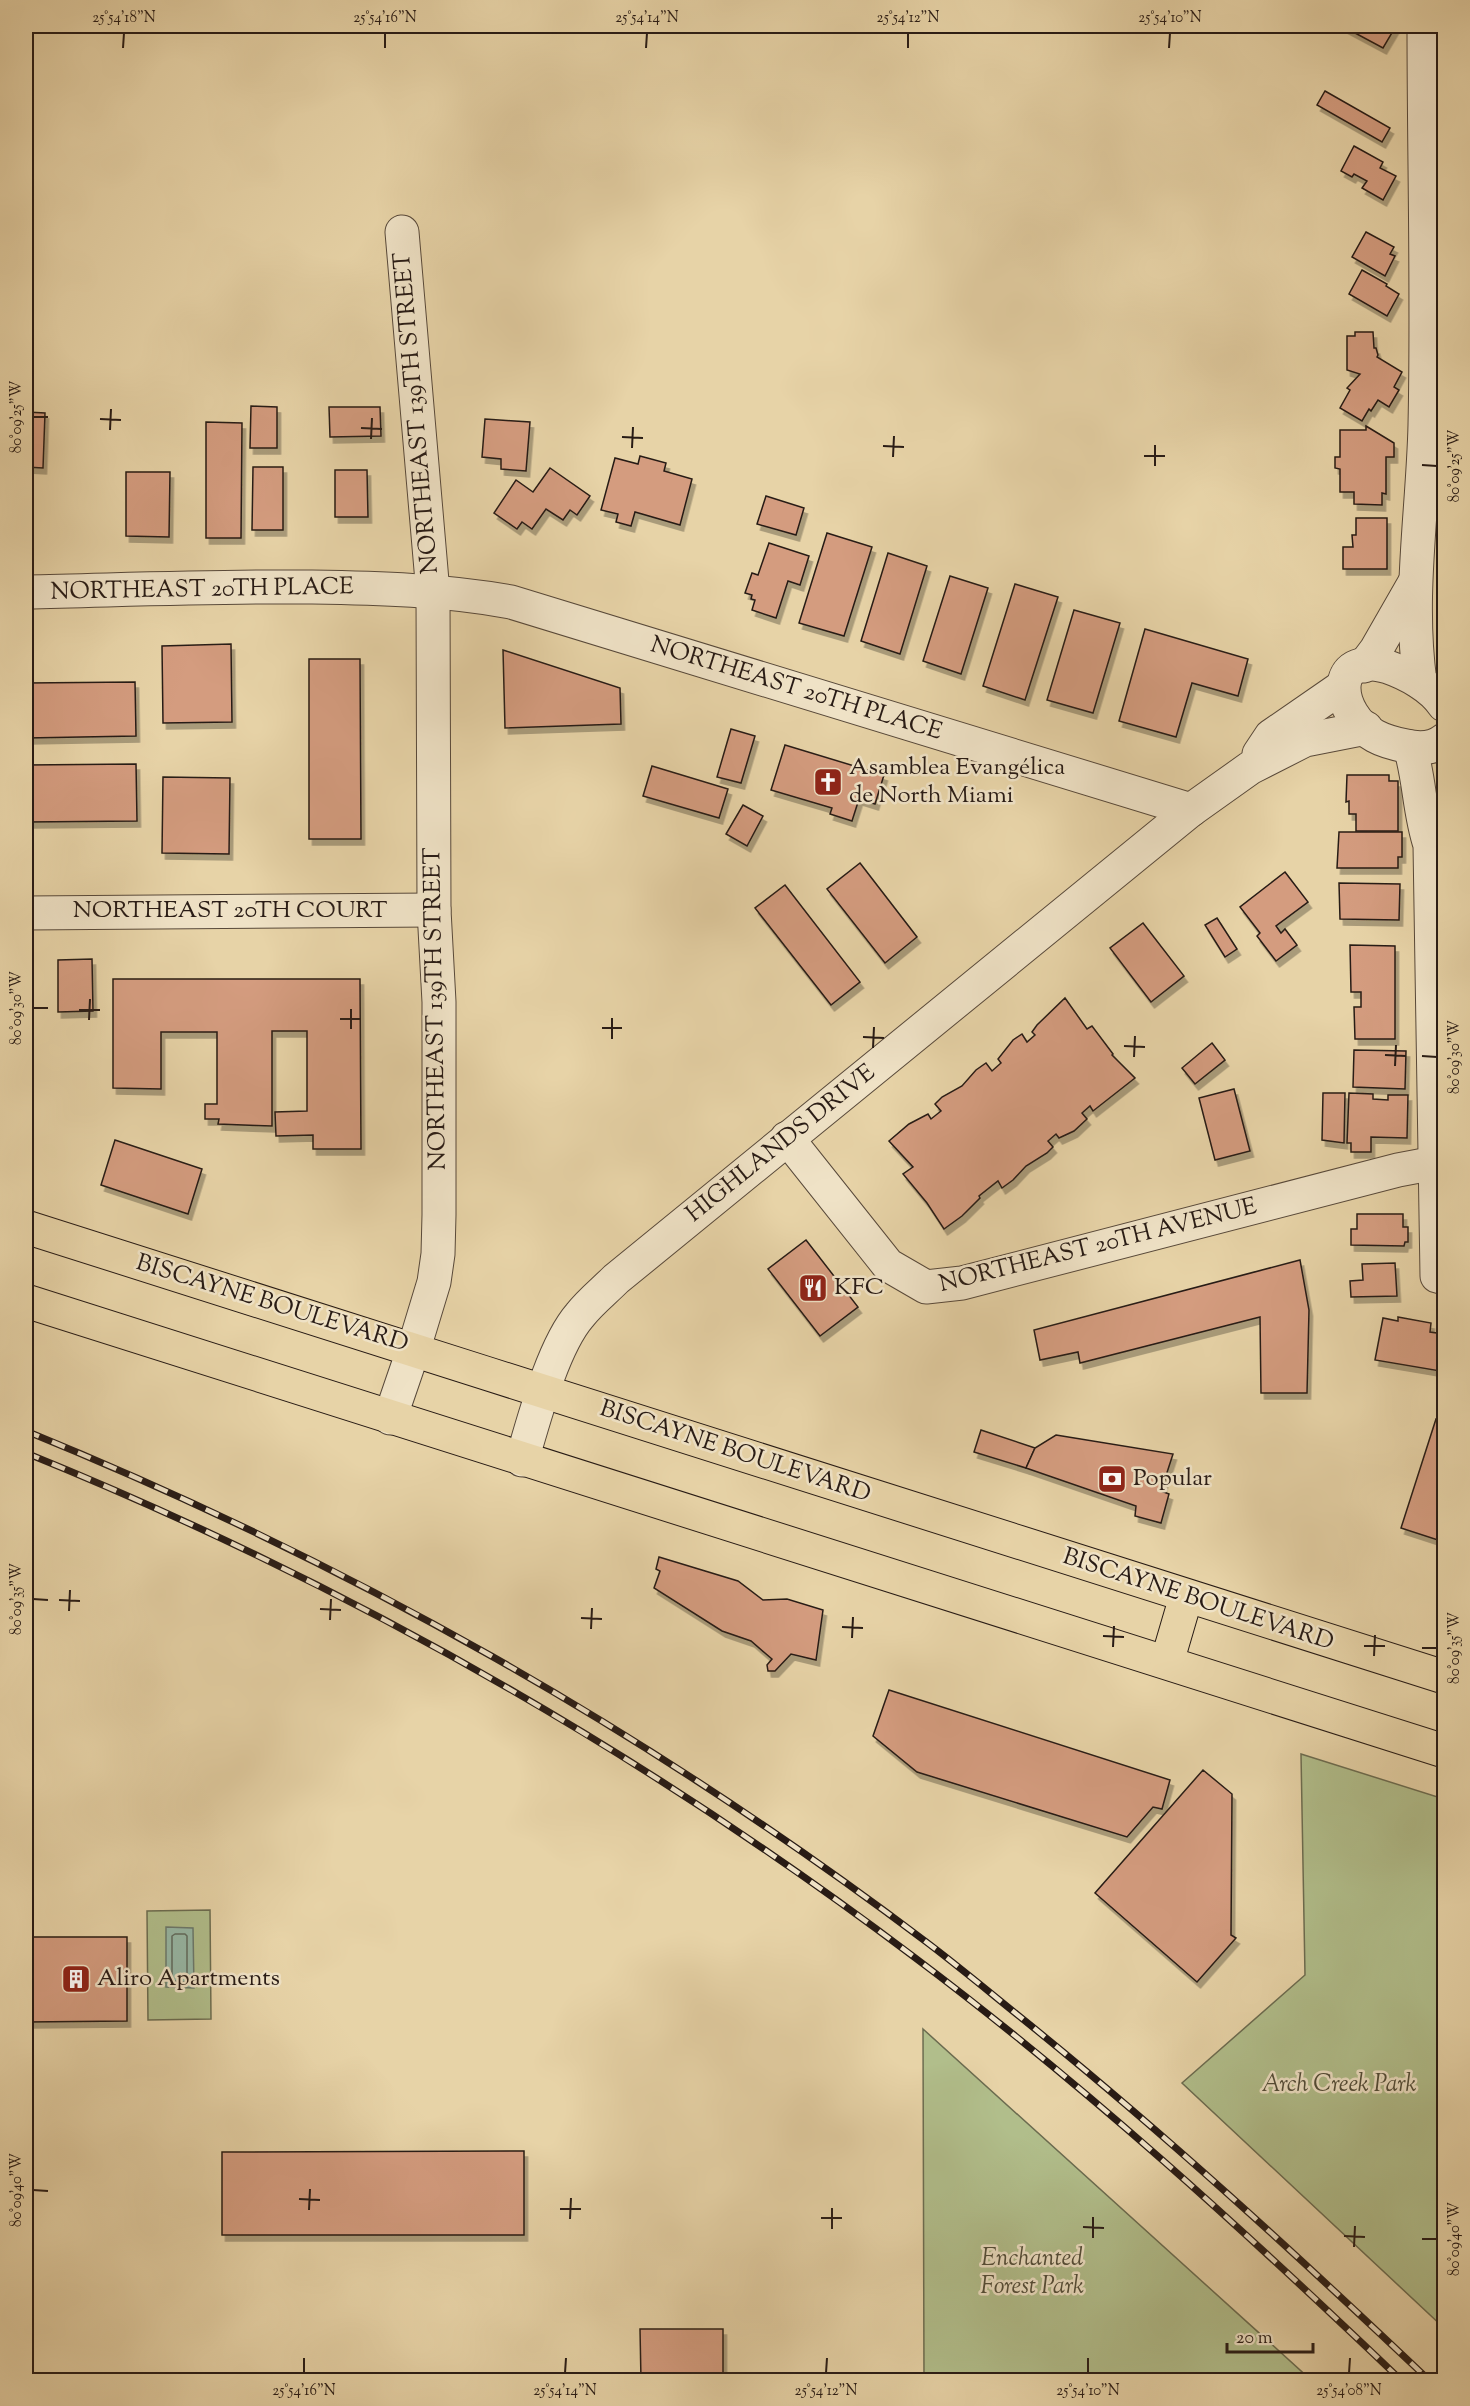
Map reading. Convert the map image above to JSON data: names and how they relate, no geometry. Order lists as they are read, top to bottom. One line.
{"streets":{"main road":["BISCAYNE BOULEVARD"],"street":["NORTHEAST 139TH STREET","NORTHEAST 20TH PLACE","NORTHEAST 20TH COURT","HIGHLANDS DRIVE","NORTHEAST 20TH AVENUE"]},"crossings":[["NORTHEAST 139TH STREET","NORTHEAST 20TH PLACE"],["NORTHEAST 139TH STREET","NORTHEAST 20TH COURT"],["NORTHEAST 139TH STREET","BISCAYNE BOULEVARD"],["NORTHEAST 20TH PLACE","HIGHLANDS DRIVE"],["HIGHLANDS DRIVE","NORTHEAST 20TH AVENUE"],["HIGHLANDS DRIVE","BISCAYNE BOULEVARD"]],"parks":["Arch Creek Park","Enchanted Forest Park"],"places":{"church":["Asamblea Evangélica de North Miami"],"restaurant":["KFC"],"bank":["Popular"],"building":["Aliro Apartments"]},"scale_bar":"20 m","coordinates":["25°54'18\"N","25°54'16\"N","25°54'14\"N","25°54'12\"N","25°54'10\"N","80°09'25\"W","80°09'30\"W","80°09'35\"W","80°09'40\"W","25°54'08\"N"]}
